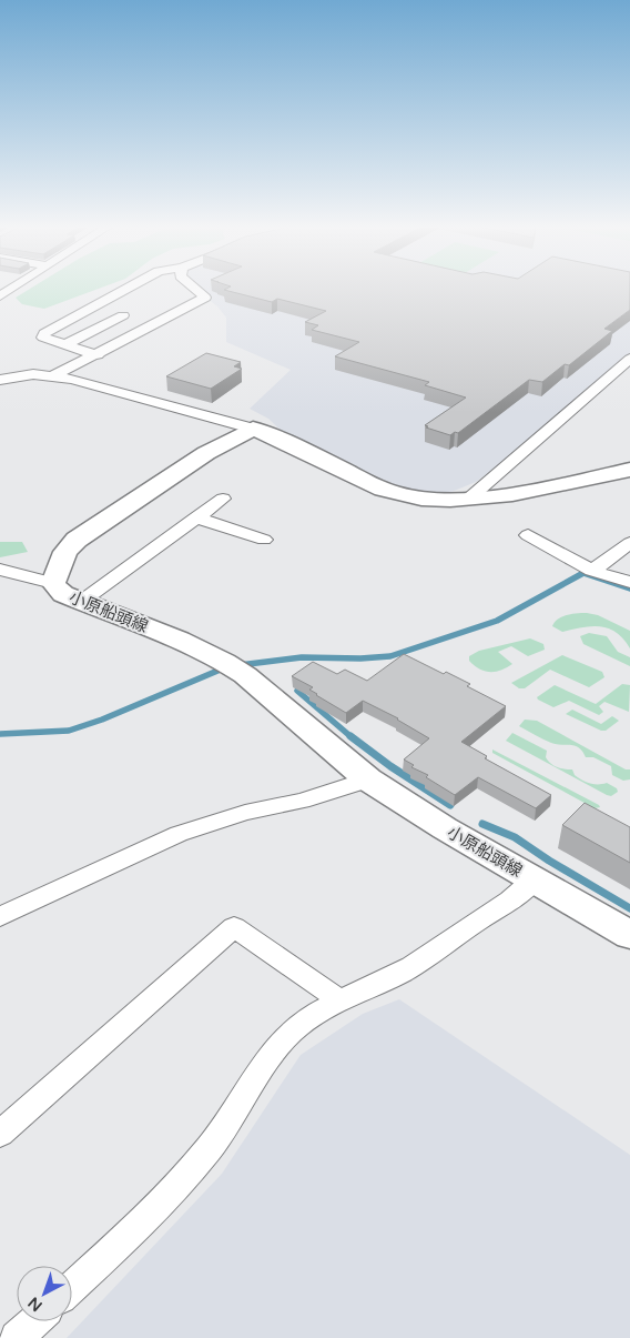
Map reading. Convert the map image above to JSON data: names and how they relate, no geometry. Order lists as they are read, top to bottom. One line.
{"streets":{"main road":["小原船頭線"]},"north":"bottom left"}
